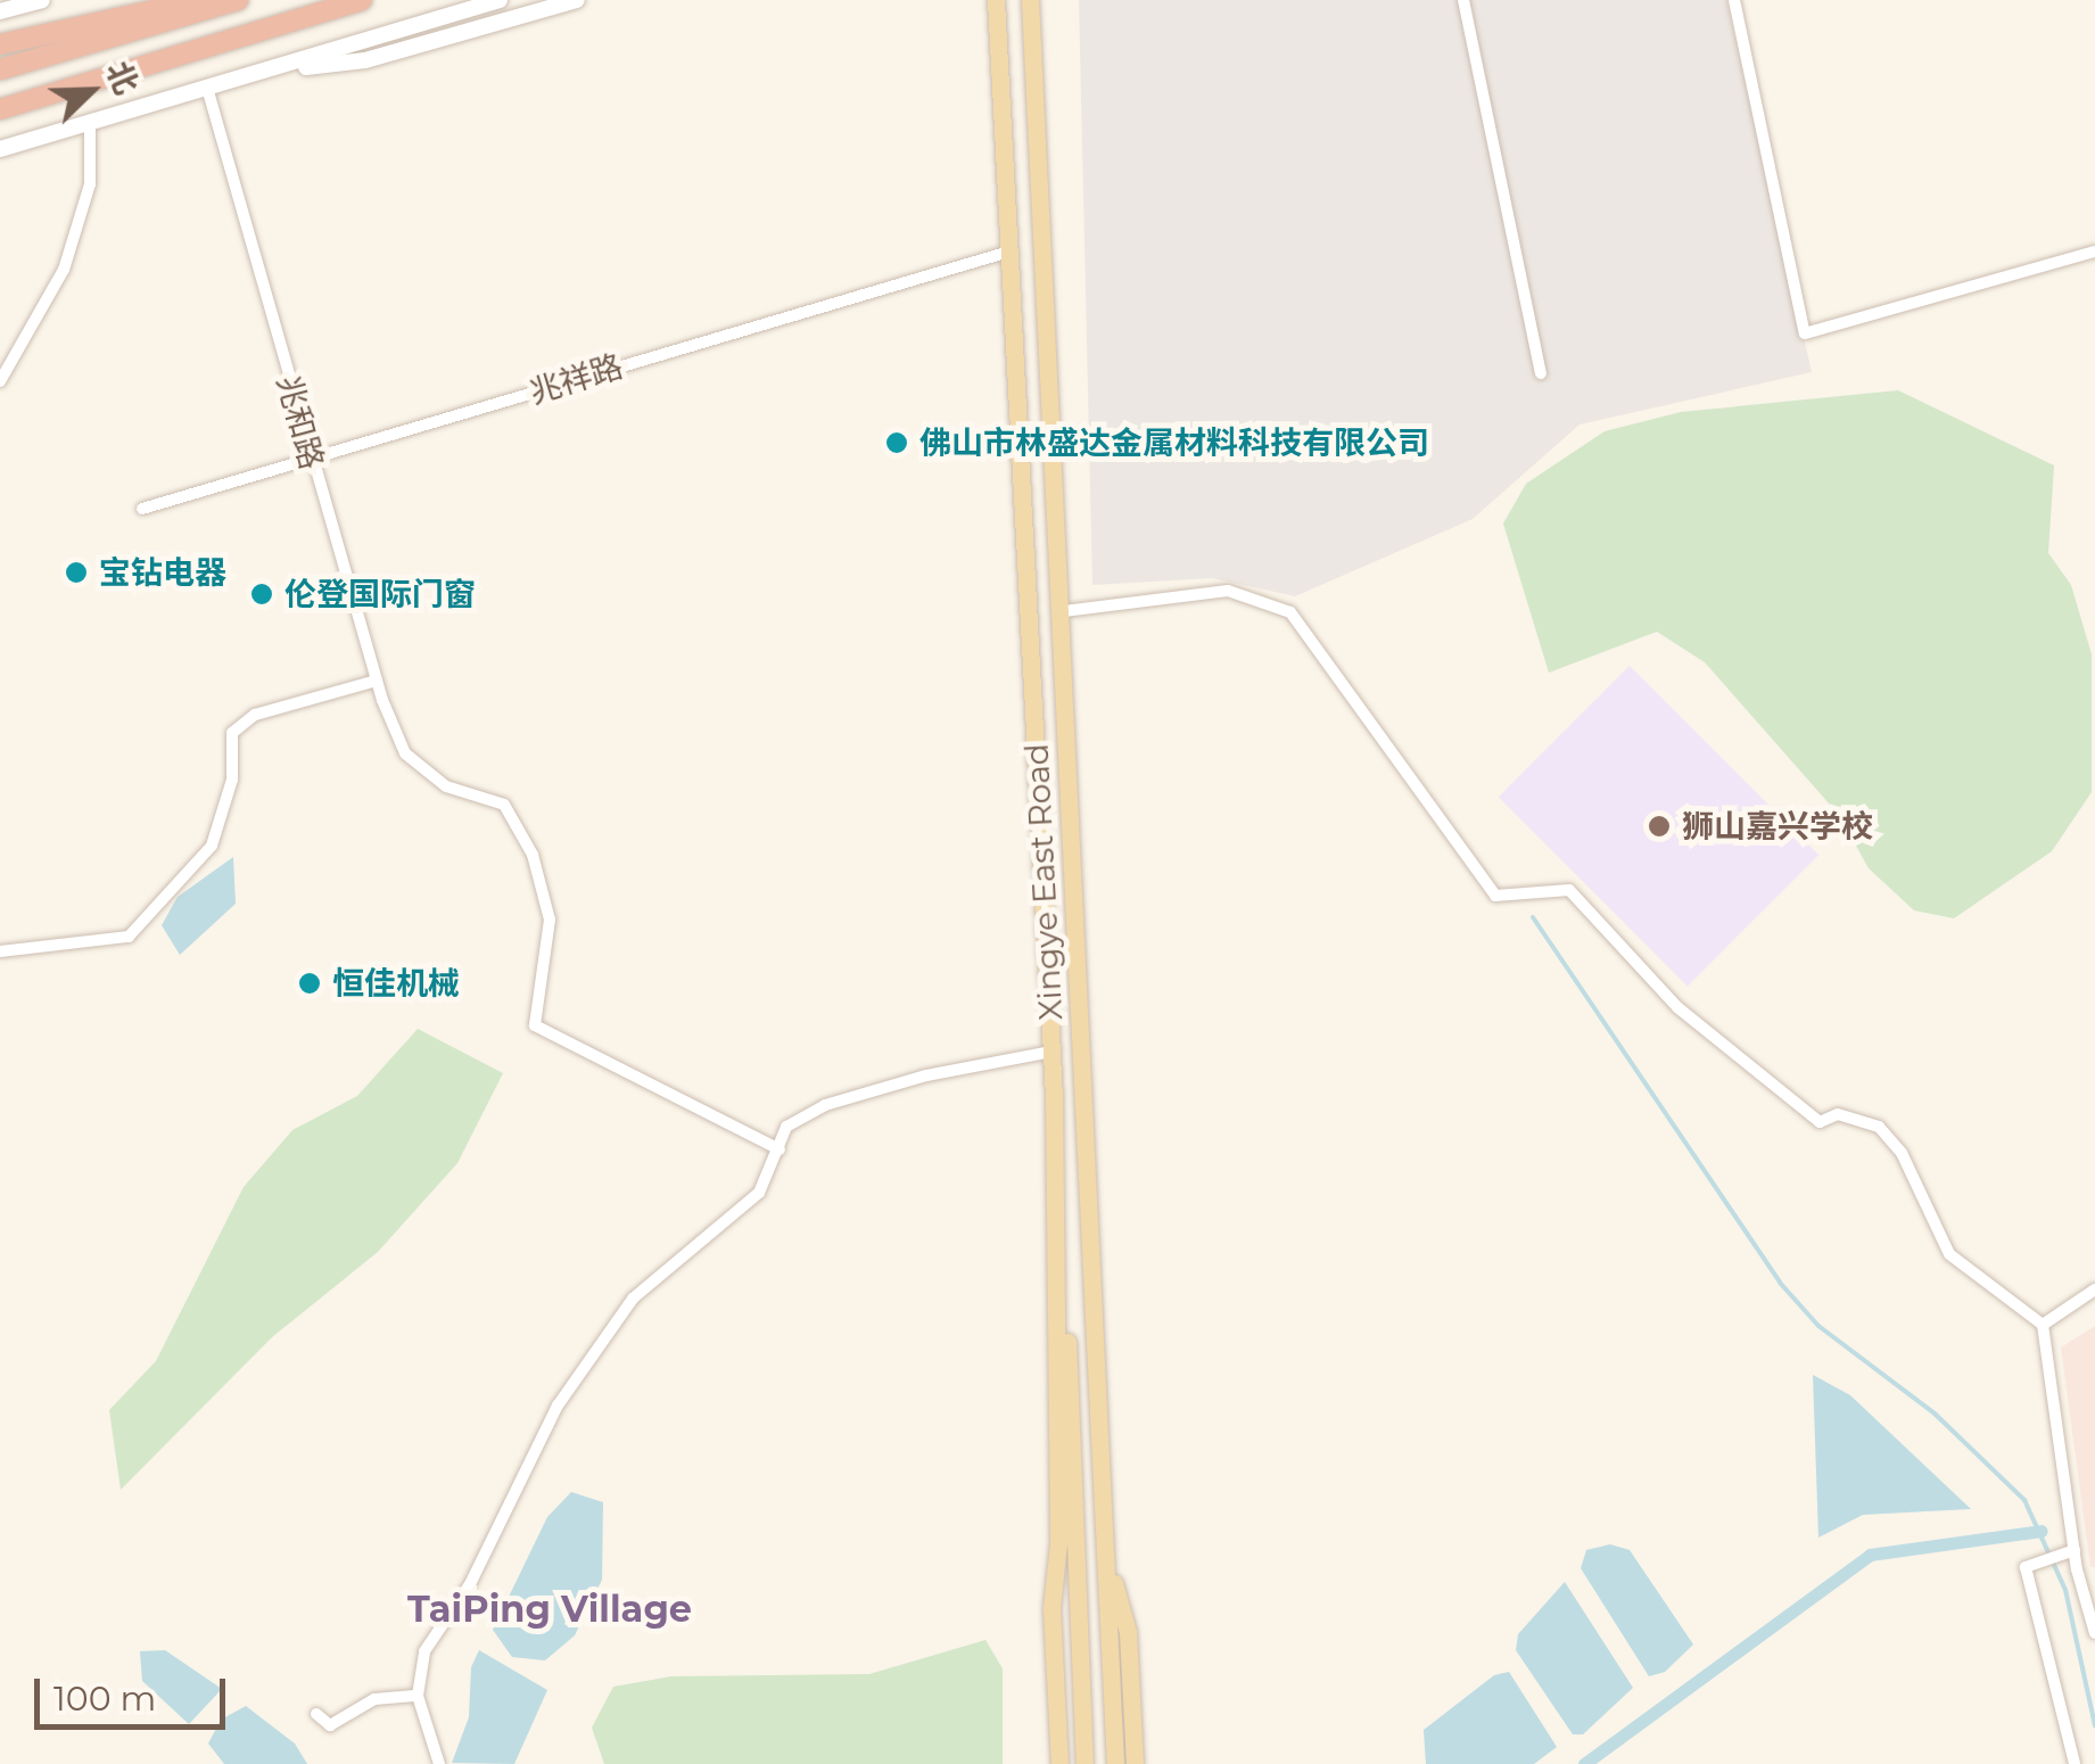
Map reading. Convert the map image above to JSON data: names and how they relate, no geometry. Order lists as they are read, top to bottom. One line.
{"streets":{"main road":["Xingye East Road"],"street":["兆祥路","兆和路"]},"crossings":[["兆祥路","兆和路"],["兆祥路","Xingye East Road"]],"districts":["TaiPing Village"],"places":["佛山市林盛达金属材料科技有限公司","宝钻电器","伦登国际门窗","狮山嘉兴学校","恒佳机械"],"scale_bar":"100 m","north":"top right"}
